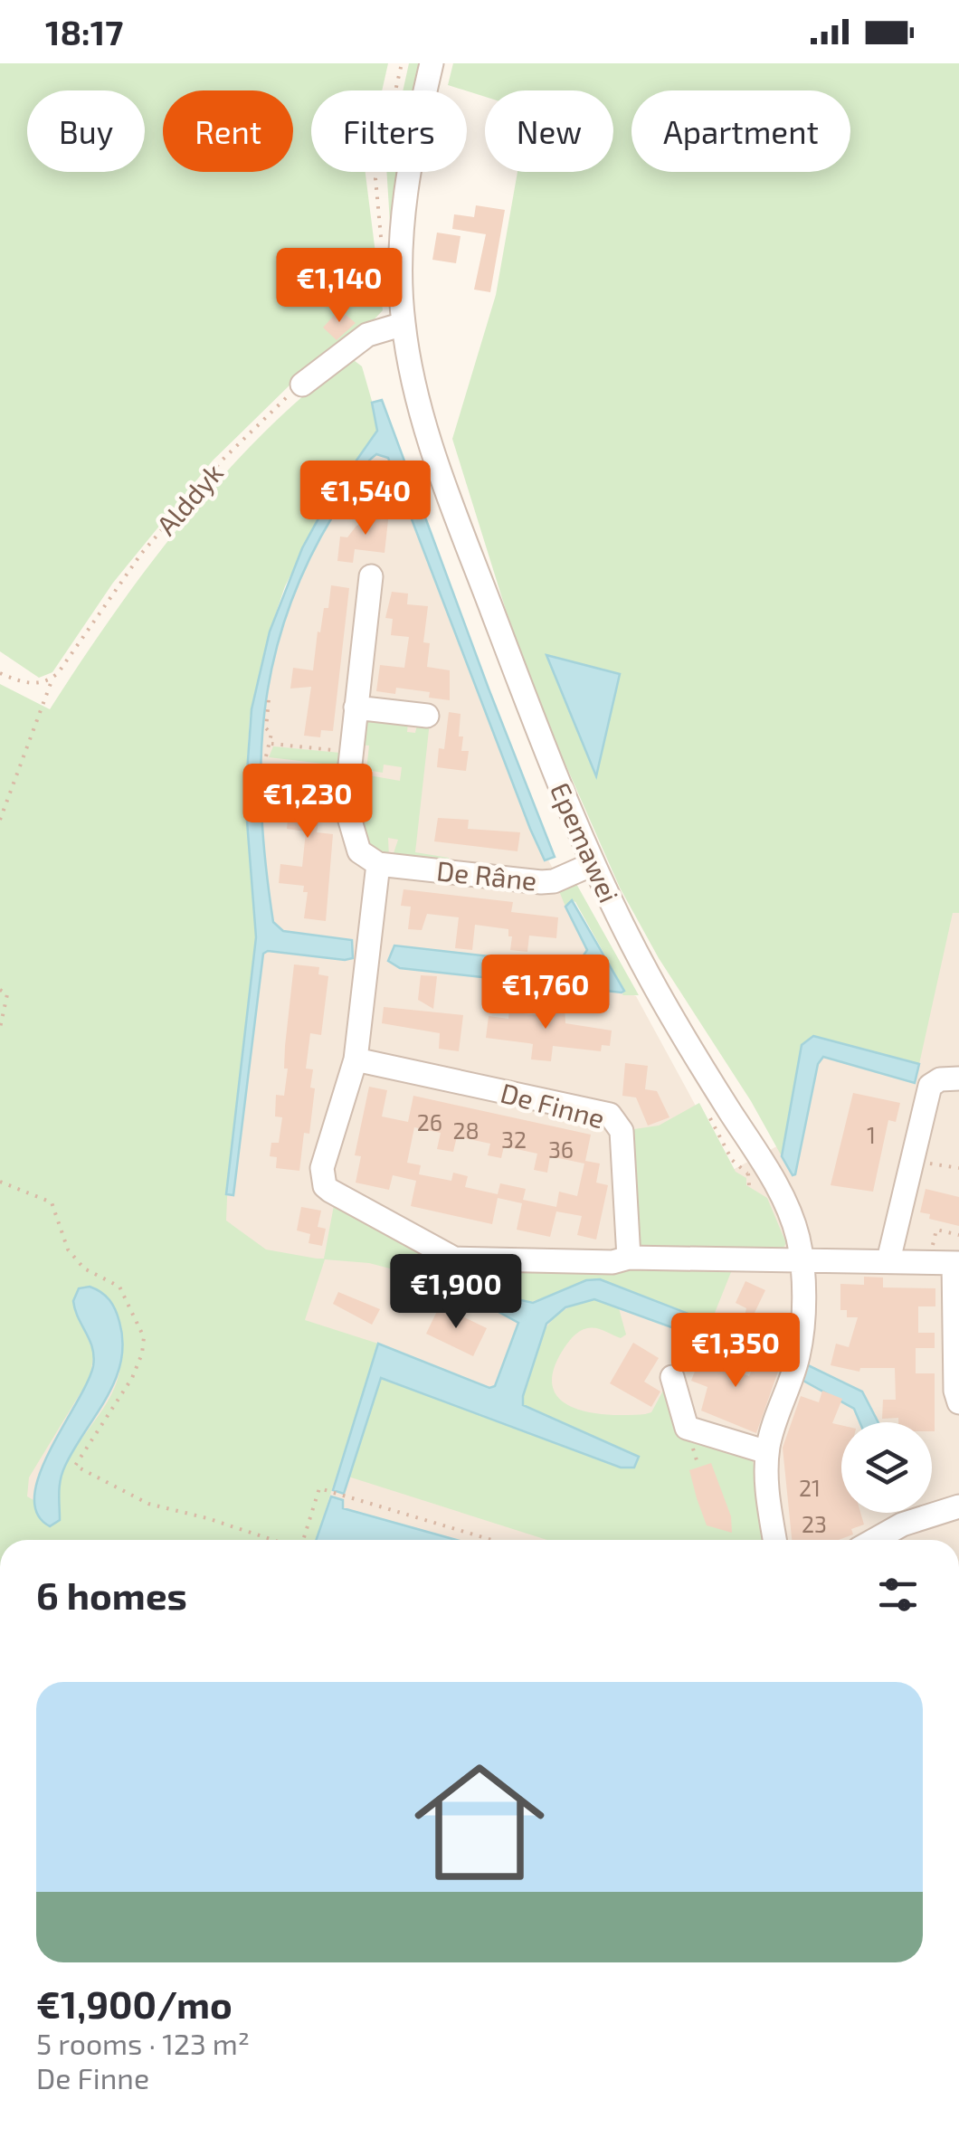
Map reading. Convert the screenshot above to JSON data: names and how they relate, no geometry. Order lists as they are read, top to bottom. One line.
{"streets":{"street":["Epemawei","De Râne","De Finne"],"path":["Alddyk"]},"crossings":[["Epemawei","De Râne"]],"house_numbers":["26","28","1","32","36","21","23"],"page":{"status":"18:17","chip":["Buy","Rent","Filters","New","Apartment"],"price":["€1,140","€1,540","€1,230","€1,760","€1,900","€1,350"],"heading":"6 homes","list":[{"name":"€1,900/mo","note":"5 rooms · 123 m² · De Finne"}]}}
